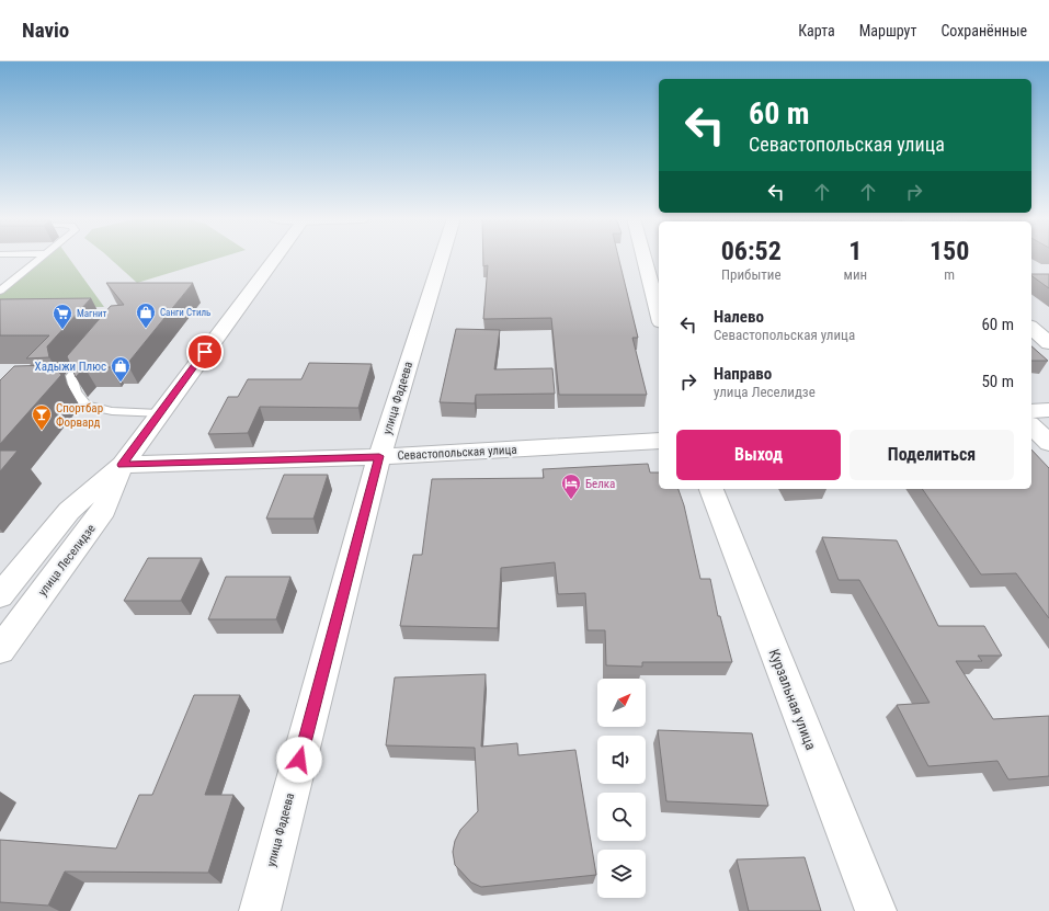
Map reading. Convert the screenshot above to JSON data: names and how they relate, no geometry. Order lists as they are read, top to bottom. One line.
{"streets":{"street":["улица Фадеева","Севастопольская улица","улица Леселидзе","Курзальная улица"]},"crossings":[["улица Фадеева","Севастопольская улица"],["Севастопольская улица","улица Леселидзе"]],"places":{"shop":["Санги Стиль","Хадыжи Плюс"],"supermarket":["Магнит"],"bar":["Спортбар Форвард"],"hotel":["Белка"]},"north":"top right","page":{"header":"Navio","nav":["Карта","Маршрут","Сохранённые"],"turn":["60 m","Севастопольская улица"],"eta":["06:52","Прибытие","1","мин","150","m"],"list":[{"name":"Налево","note":"Севастопольская улица","value":"60 m"},{"name":"Направо","note":"улица Леселидзе","value":"50 m"}],"buttons":["Выход","Поделиться"]}}
